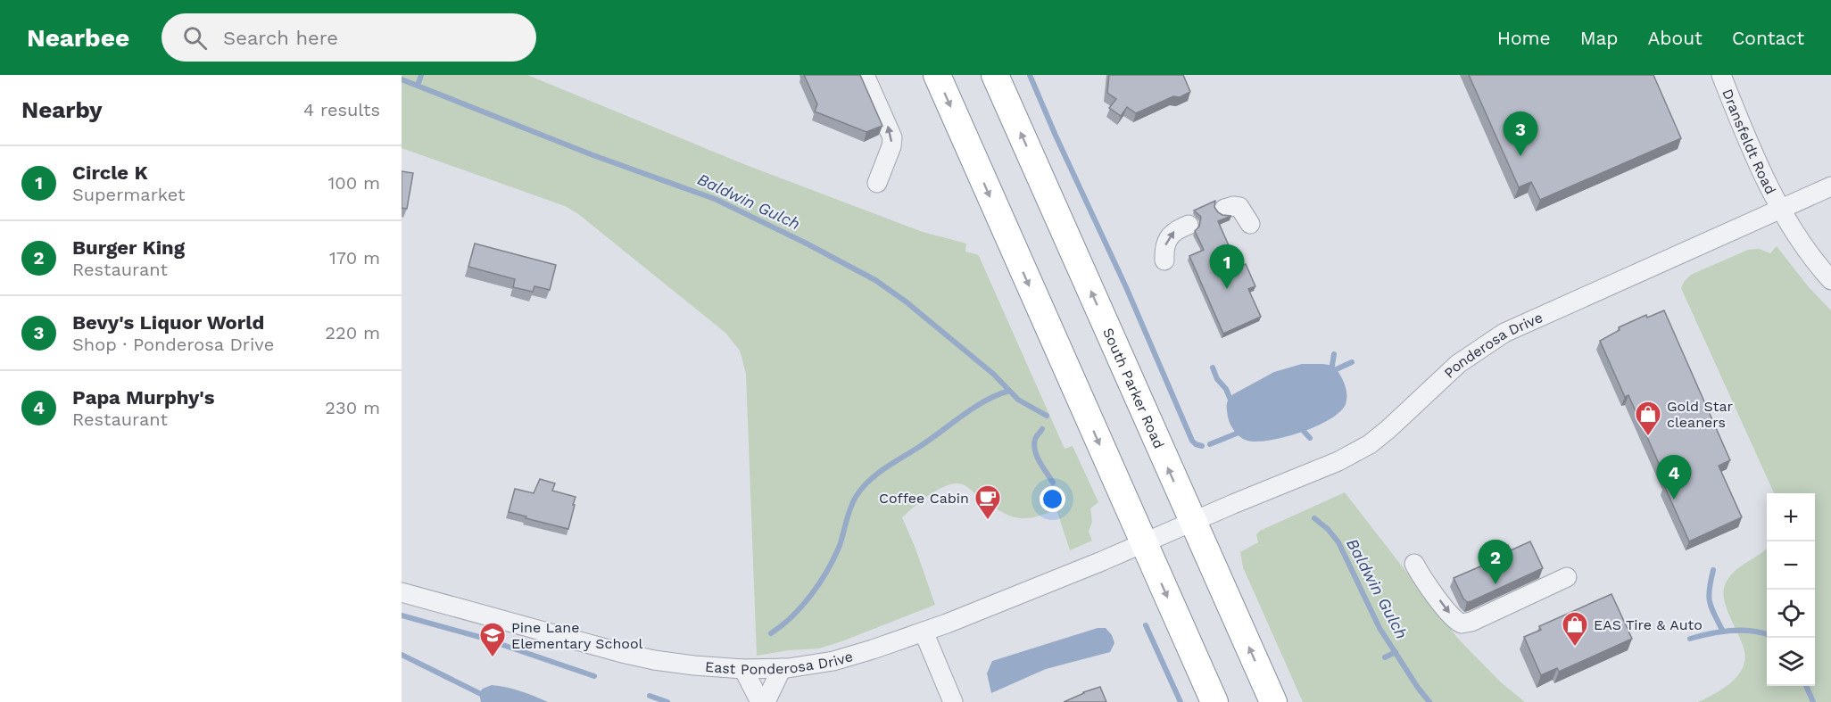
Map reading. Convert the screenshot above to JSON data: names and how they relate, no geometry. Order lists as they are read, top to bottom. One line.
{"streets":{"highway":["South Parker Road"],"street":["Dransfeldt Road","Ponderosa Drive","East Ponderosa Drive"]},"crossings":[["Dransfeldt Road","Ponderosa Drive"],["Ponderosa Drive","South Parker Road"],["Ponderosa Drive","East Ponderosa Drive"]],"water":["Baldwin Gulch"],"places":{"shop":["Gold Star cleaners","EAS Tire & Auto"],"cafe":["Coffee Cabin"],"school or university":["Pine Lane Elementary School"]},"page":{"header":"Nearbee","search":"Search here","nav":["Home","Map","About","Contact"],"heading":["Nearby","4 results"],"pins":["3","1","4","2"],"list":[{"mark":"1","name":"Circle K","note":"Supermarket","value":"100 m"},{"mark":"2","name":"Burger King","note":"Restaurant","value":"170 m"},{"mark":"3","name":"Bevy's Liquor World","note":"Shop · Ponderosa Drive","value":"220 m"},{"mark":"4","name":"Papa Murphy's","note":"Restaurant","value":"230 m"}],"map_buttons":["+","−"]}}
